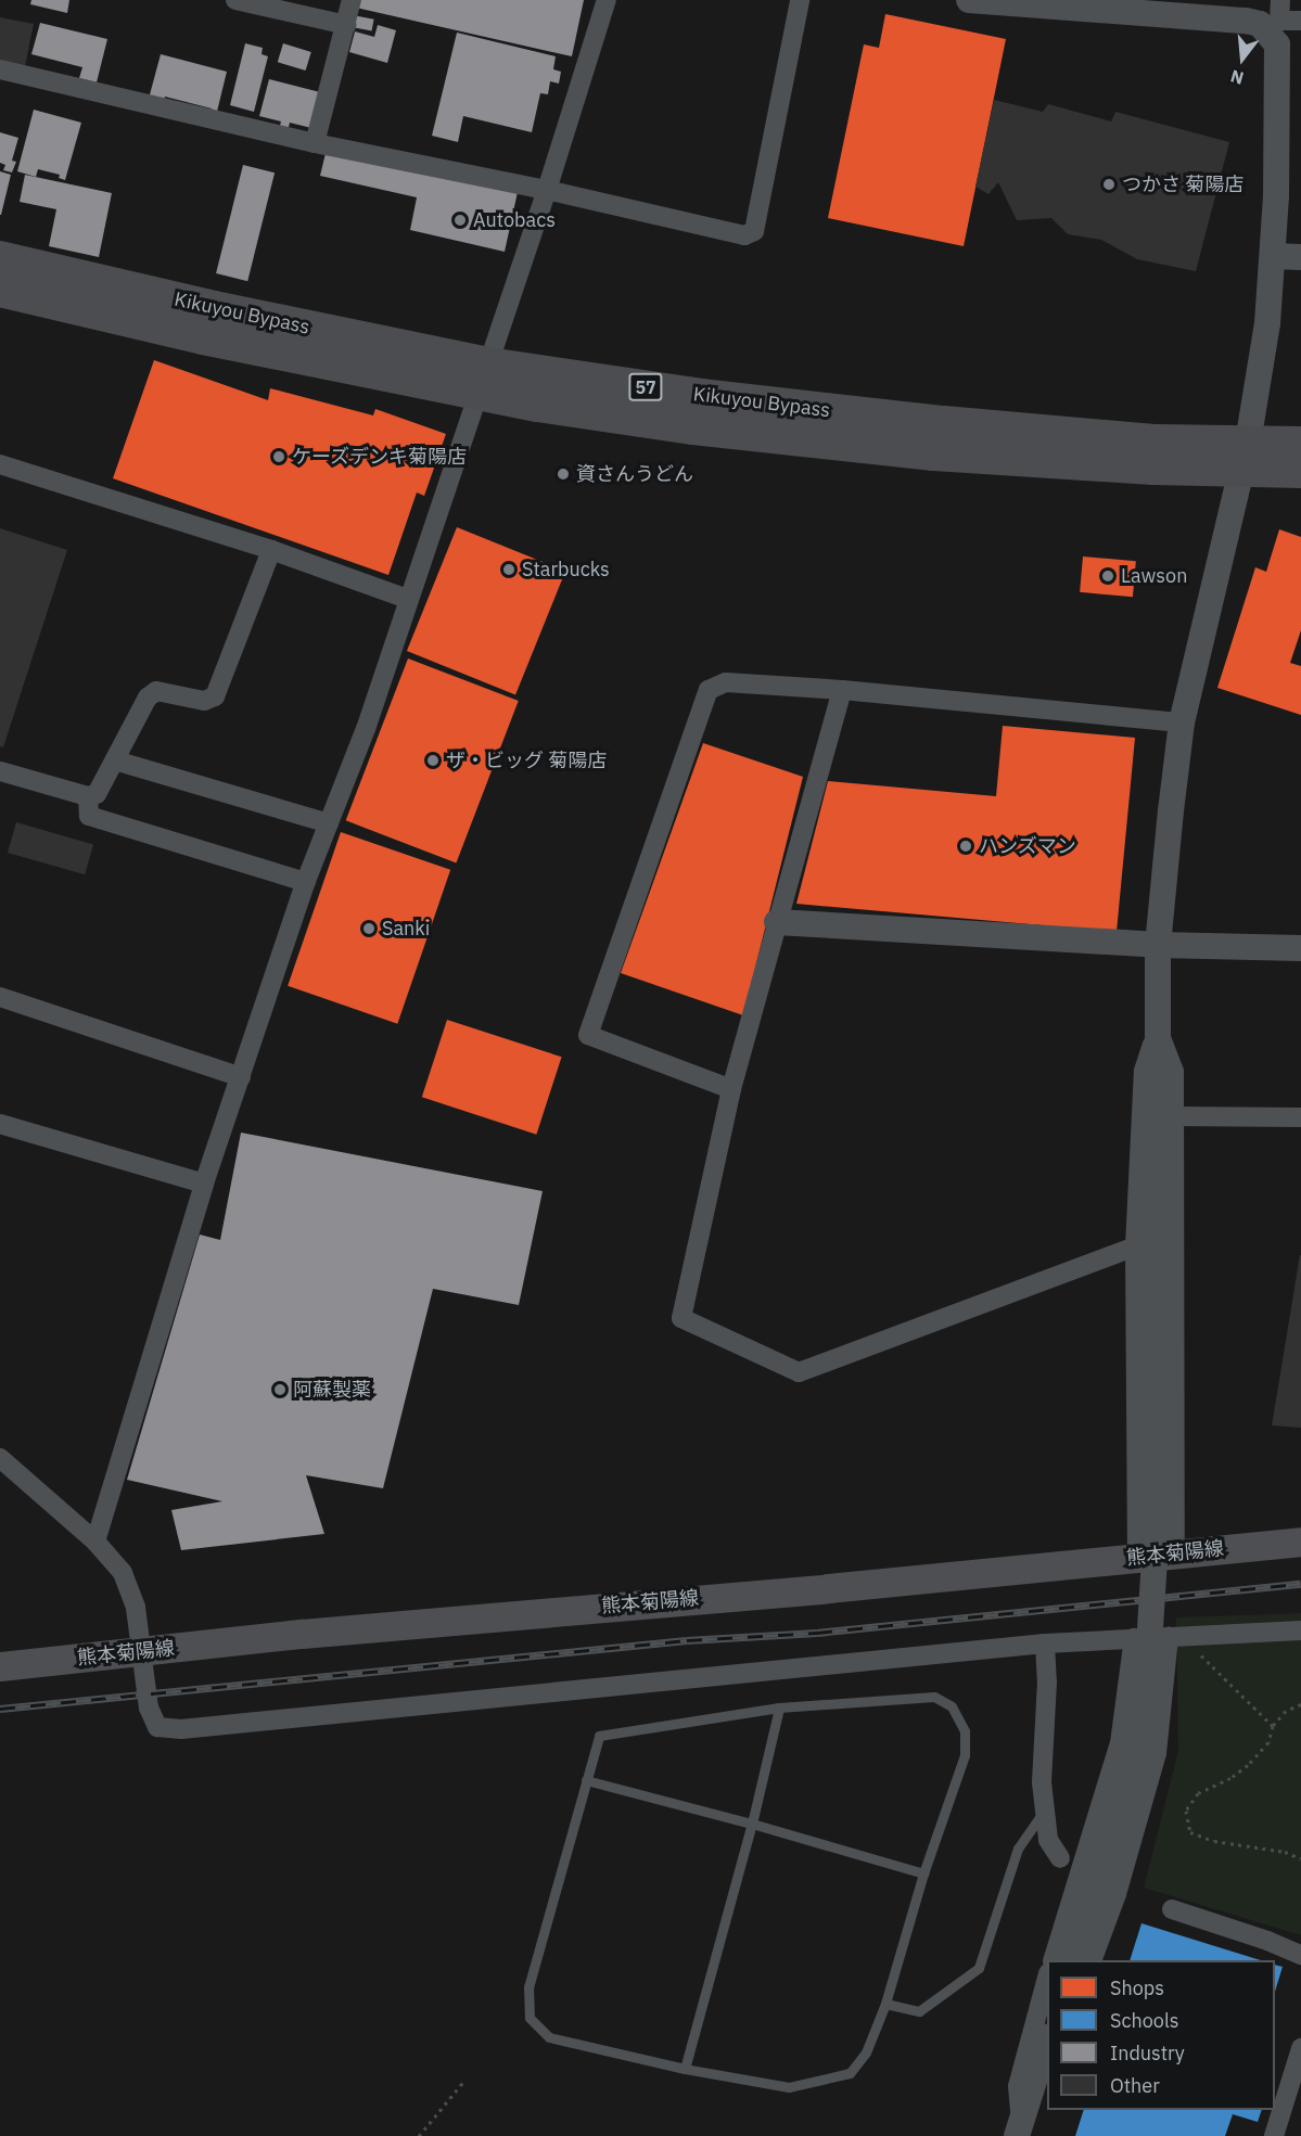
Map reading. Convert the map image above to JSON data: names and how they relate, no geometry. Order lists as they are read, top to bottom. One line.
{"streets":{"highway":["Kikuyou Bypass","57"],"main road":["熊本菊陽線"]},"places":["つかさ 菊陽店","Autobacs","ケーズデンキ菊陽店","資さんうどん","Starbucks","Lawson","ザ・ビッグ 菊陽店","ハンズマン","Sanki","阿蘇製薬"],"legend":["Shops","Schools","Industry","Other"],"north":"bottom"}
